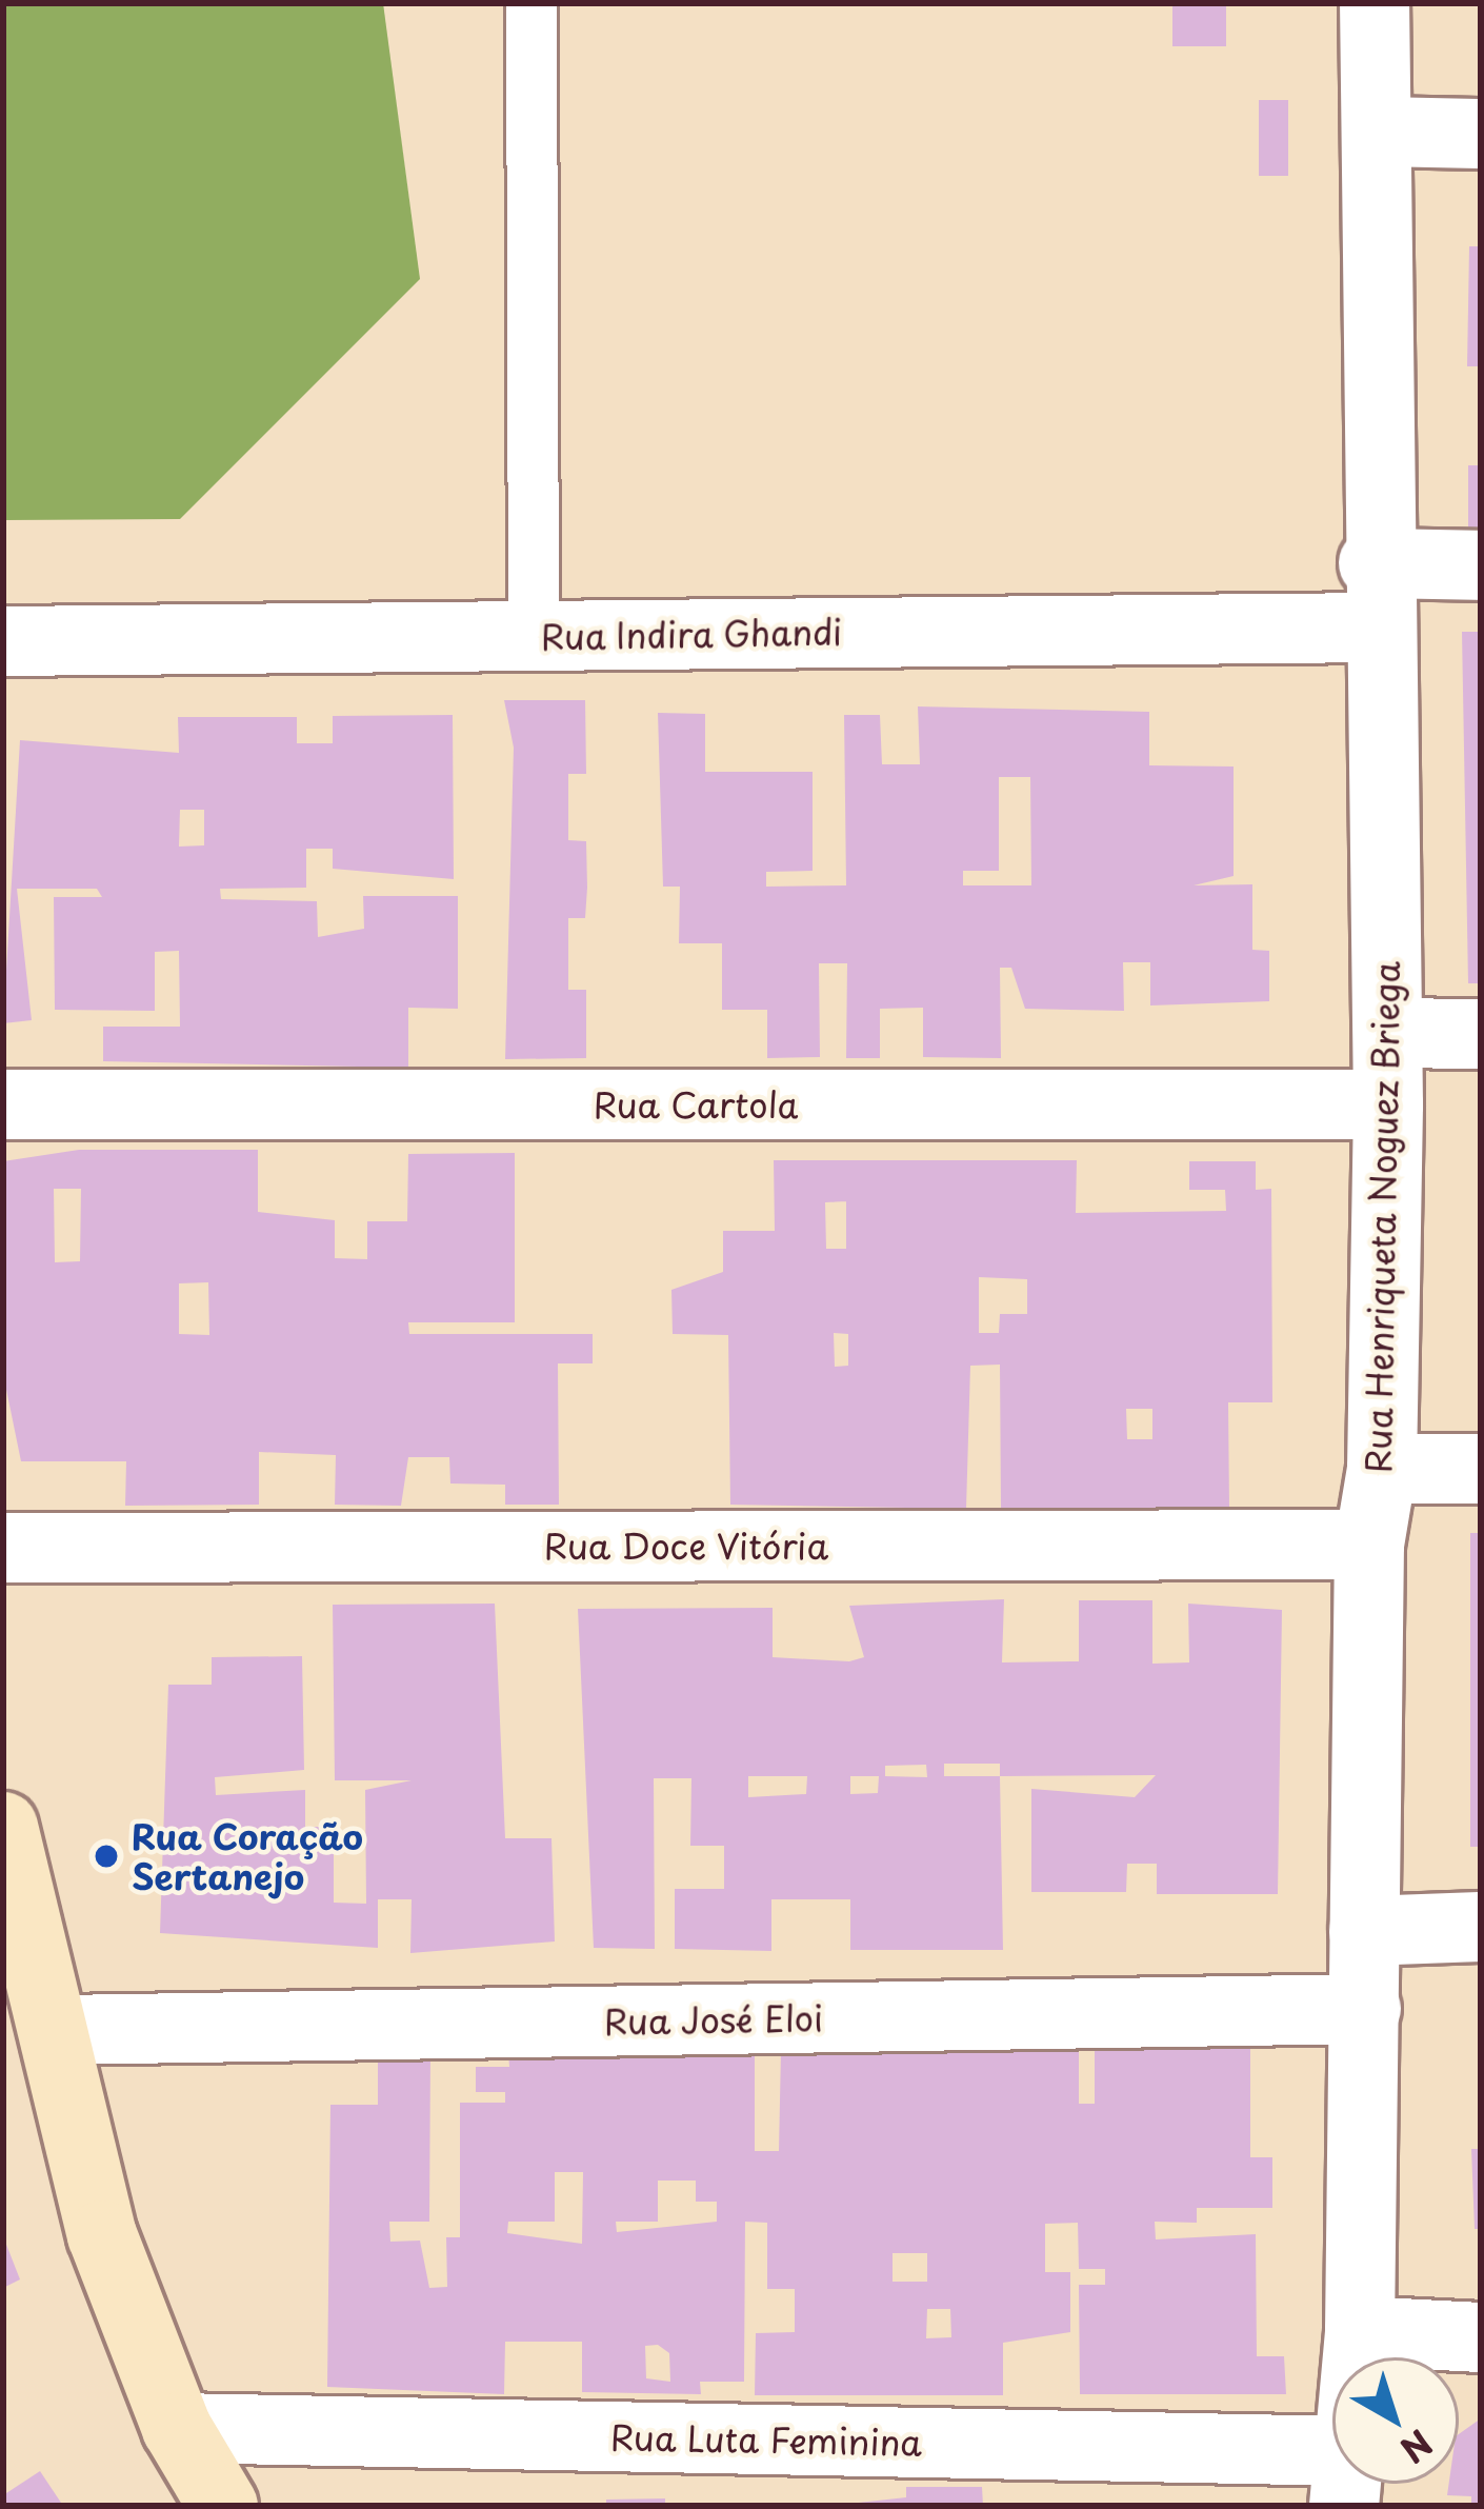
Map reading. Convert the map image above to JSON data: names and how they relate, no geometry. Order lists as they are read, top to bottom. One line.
{"streets":{"street":["Rua Indira Ghandi","Rua Cartola","Rua Henriqueta Noguez Briega","Rua Doce Vitória","Rua José Eloi","Rua Luta Feminina"]},"crossings":[["Rua Indira Ghandi","Rua Henriqueta Noguez Briega"],["Rua Cartola","Rua Henriqueta Noguez Briega"],["Rua Henriqueta Noguez Briega","Rua Doce Vitória"],["Rua Henriqueta Noguez Briega","Rua José Eloi"]],"places":["Rua Coração Sertanejo"],"north":"bottom right"}
